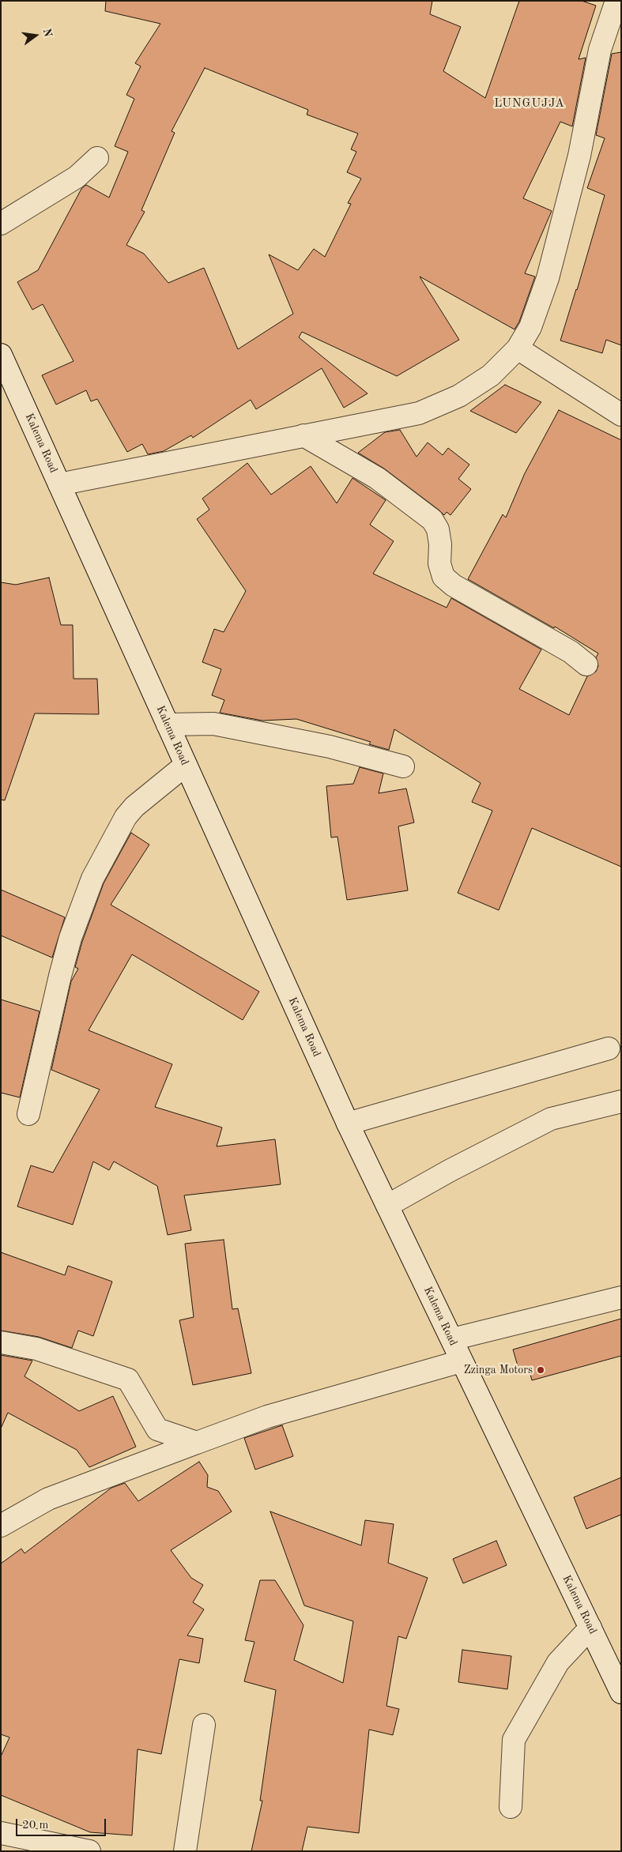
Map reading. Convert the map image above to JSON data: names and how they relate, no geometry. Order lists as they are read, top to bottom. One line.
{"streets":{"street":["Kalema Road"]},"districts":["LUNGUJJA"],"places":["Zzinga Motors"],"scale_bar":"20 m","north":"right"}
